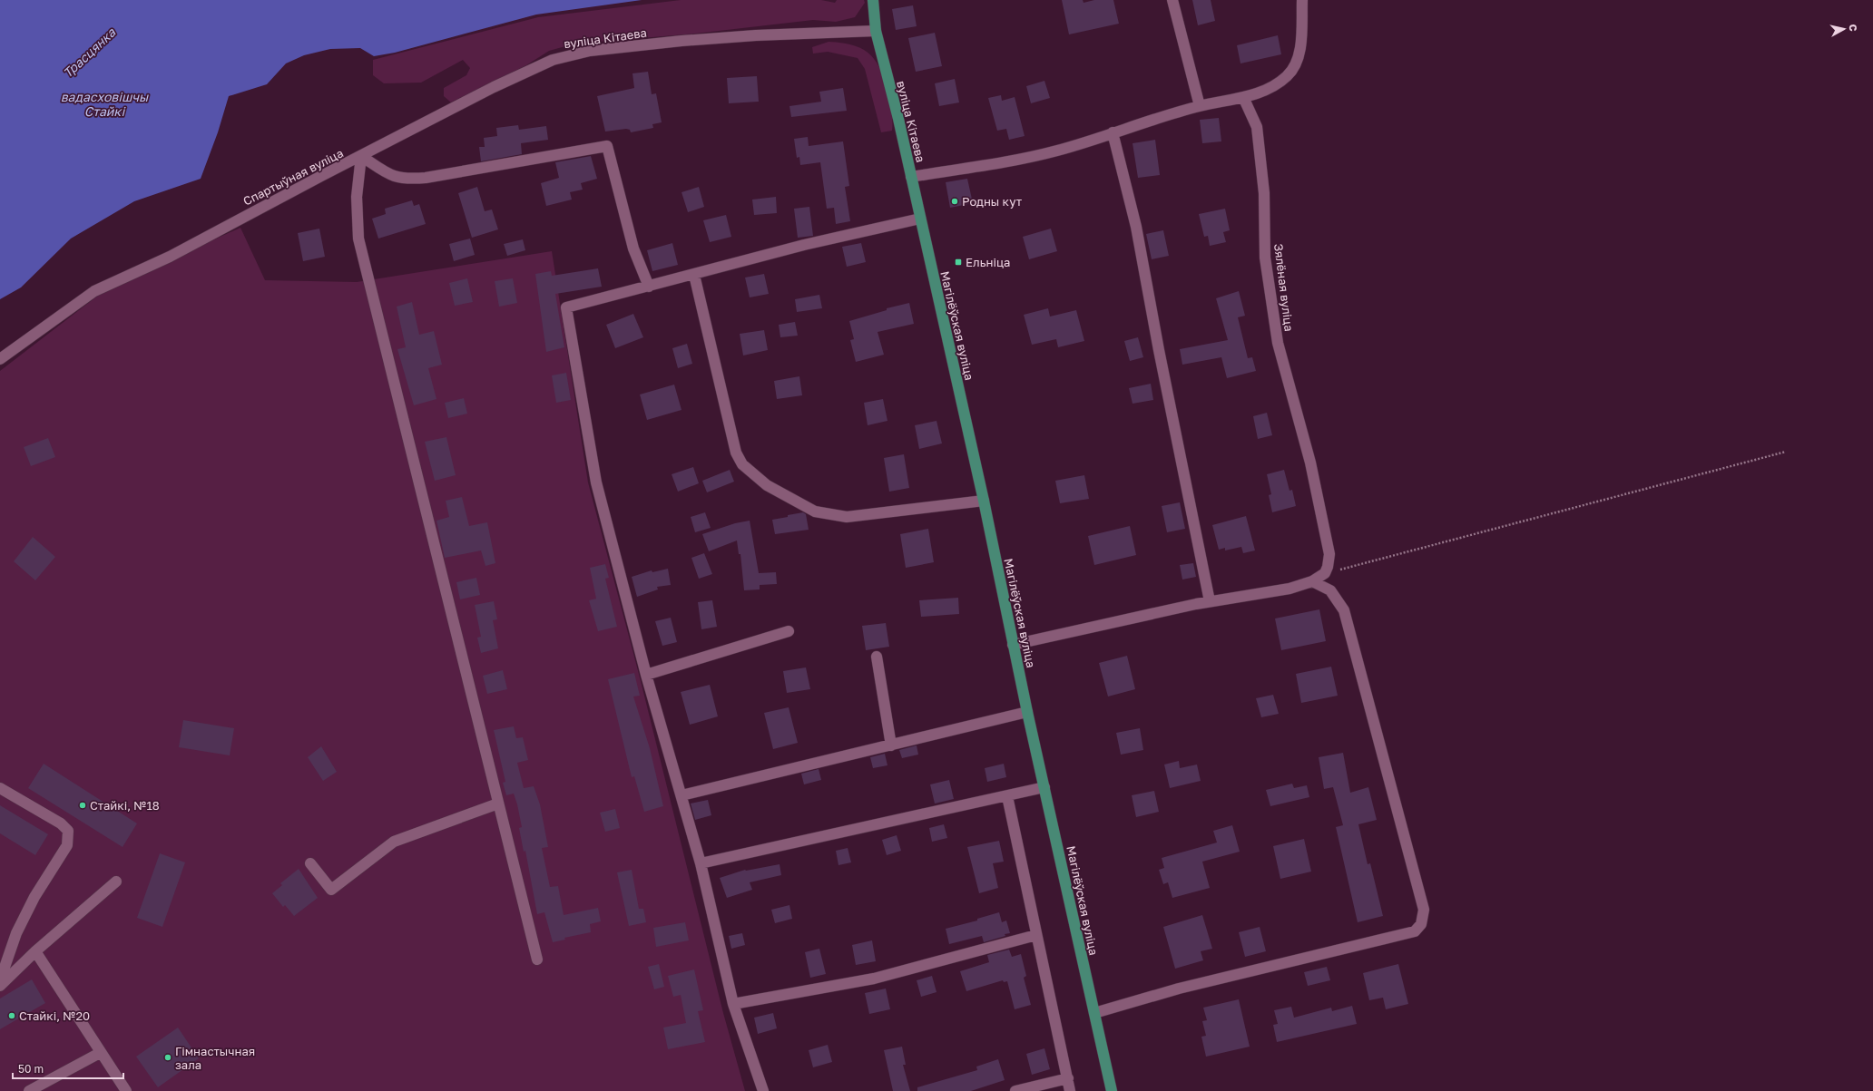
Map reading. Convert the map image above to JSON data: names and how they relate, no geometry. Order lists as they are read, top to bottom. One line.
{"streets":{"main road":["вуліца Кітаева","Магілёўская вуліца"],"street":["Спартыўная вуліца","Зялёная вуліца"]},"crossings":[["вуліца Кітаева","Спартыўная вуліца"],["вуліца Кітаева","Магілёўская вуліца"]],"water":["Трасцянка","вадасховішчы Стайкі"],"places":{"other":["Родны кут","Стайкі, №18","Стайкі, №20","Гімнастычная зала"],"transit":["Ельніца"]},"scale_bar":"50 m","north":"right"}
